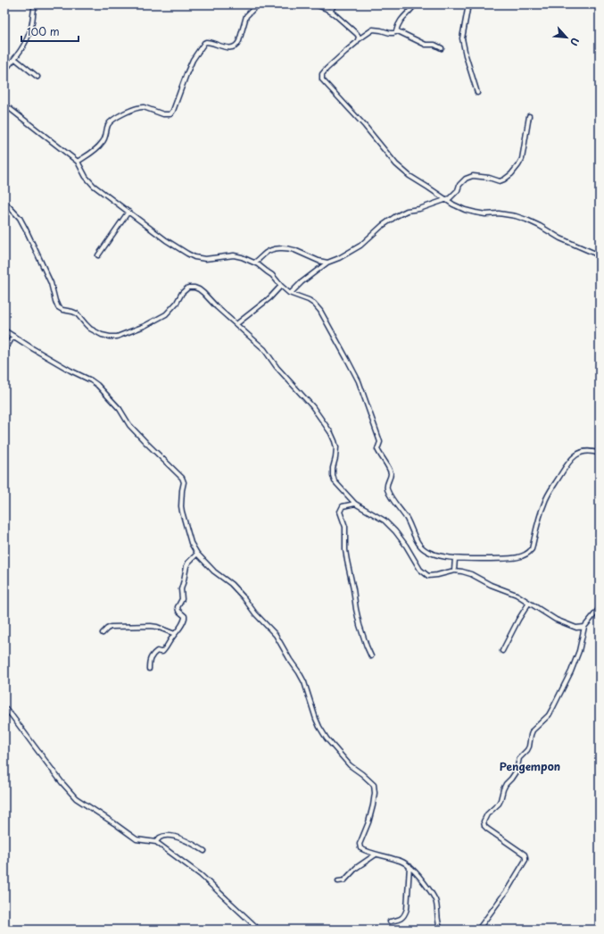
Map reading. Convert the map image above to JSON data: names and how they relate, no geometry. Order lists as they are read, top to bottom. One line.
{"districts":["Pengempon"],"scale_bar":"100 m","north":"bottom right"}
